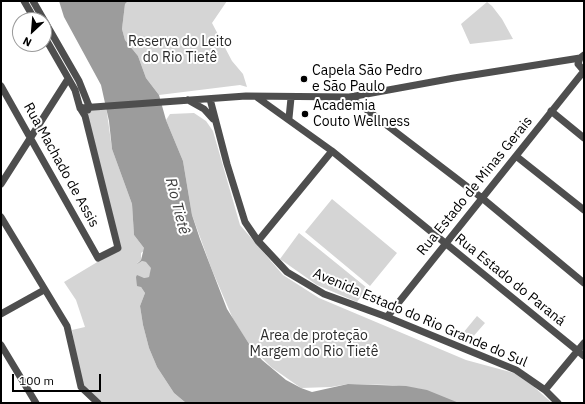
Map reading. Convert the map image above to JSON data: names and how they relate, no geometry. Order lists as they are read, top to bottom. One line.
{"streets":{"street":["Rua Machado de Assis","Rua Estado de Minas Gerais","Rua Estado do Paraná","Avenida Estado do Rio Grande do Sul"]},"crossings":[["Rua Estado de Minas Gerais","Rua Estado do Paraná"],["Rua Estado de Minas Gerais","Avenida Estado do Rio Grande do Sul"]],"water":["Rio Tietê"],"parks":["Reserva do Leito do Rio Tietê","Area de proteção Margem do Rio Tietê"],"places":["Capela São Pedro e São Paulo","Academia Couto Wellness"],"scale_bar":"100 m","north":"bottom left"}
